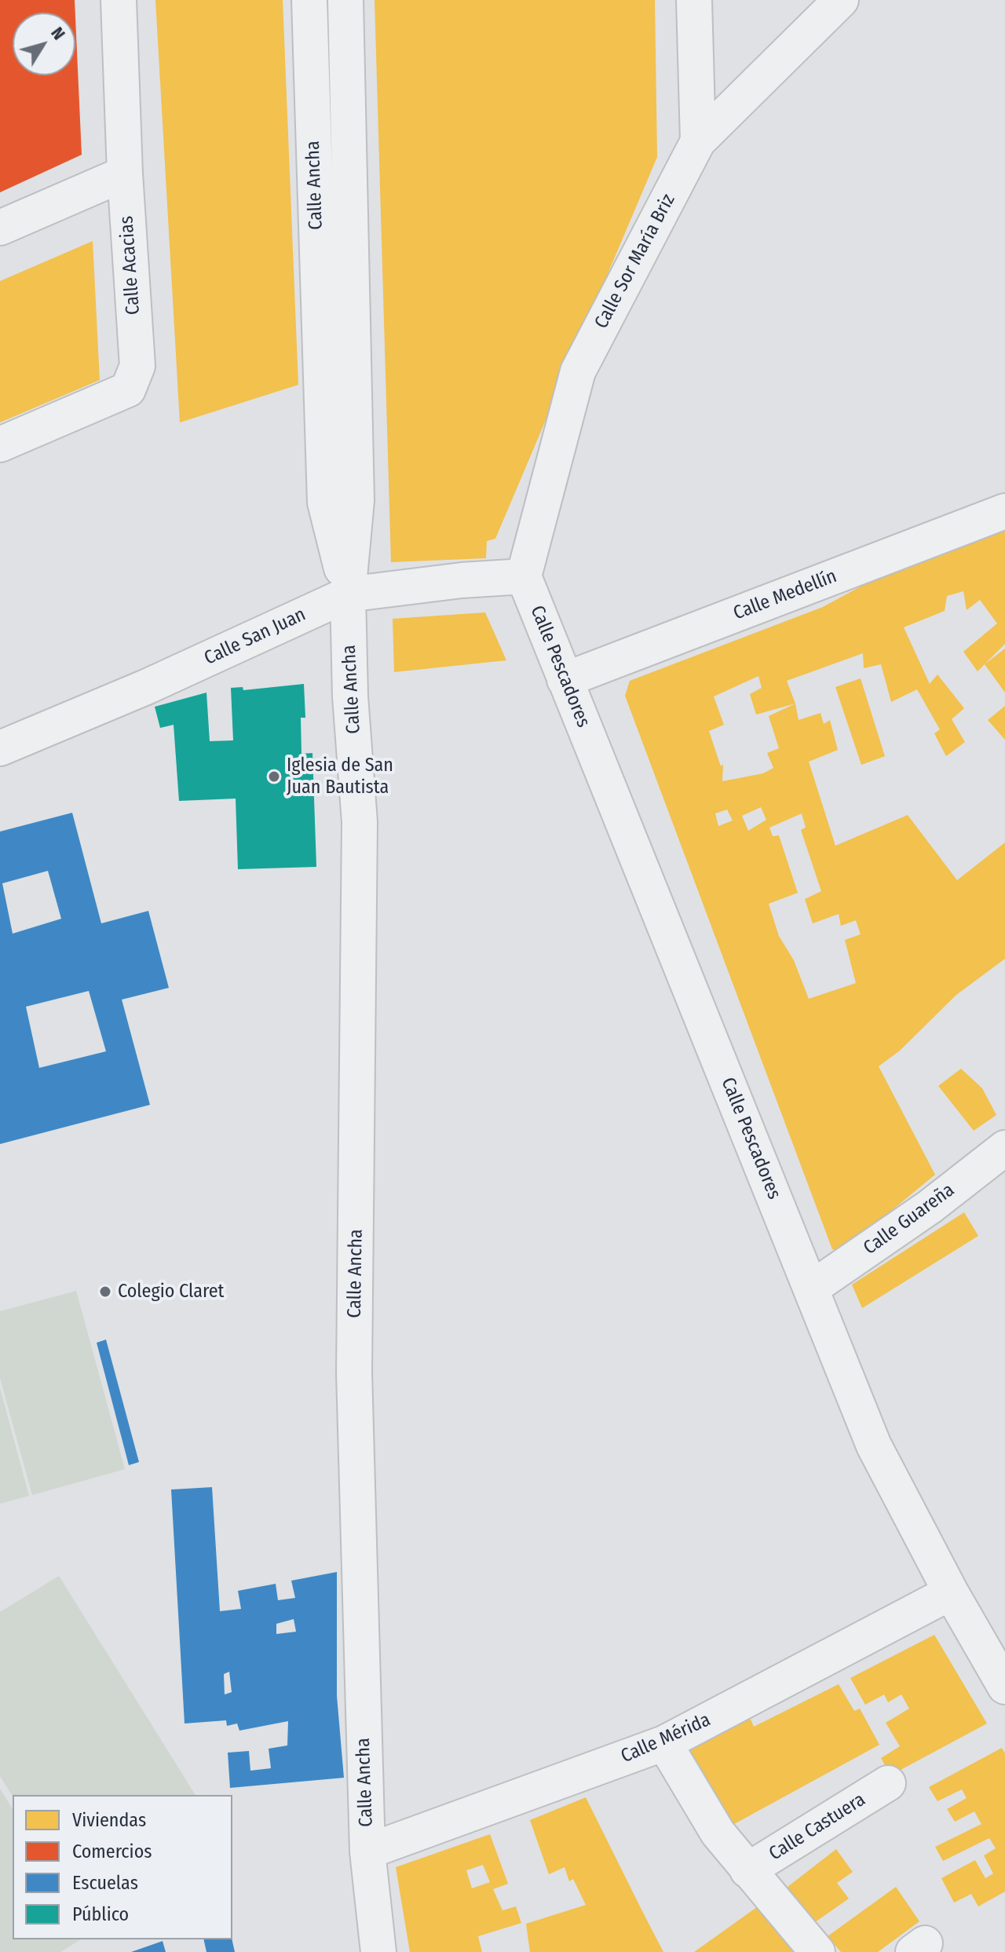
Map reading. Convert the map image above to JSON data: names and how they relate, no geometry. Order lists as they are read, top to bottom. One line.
{"streets":{"street":["Calle Ancha","Calle Sor María Briz","Calle Acacias","Calle Medellín","Calle San Juan","Calle Pescadores","Calle Guareña","Calle Mérida","Calle Castuera"]},"crossings":[["Calle Ancha","Calle San Juan"],["Calle Ancha","Calle Mérida"],["Calle Sor María Briz","Calle San Juan"],["Calle Sor María Briz","Calle Pescadores"],["Calle Medellín","Calle Pescadores"],["Calle San Juan","Calle Pescadores"],["Calle Pescadores","Calle Guareña"],["Calle Pescadores","Calle Mérida"],["Calle Mérida","Calle Castuera"]],"places":["Iglesia de San Juan Bautista","Colegio Claret"],"legend":["Viviendas","Comercios","Escuelas","Público"],"north":"top right"}
